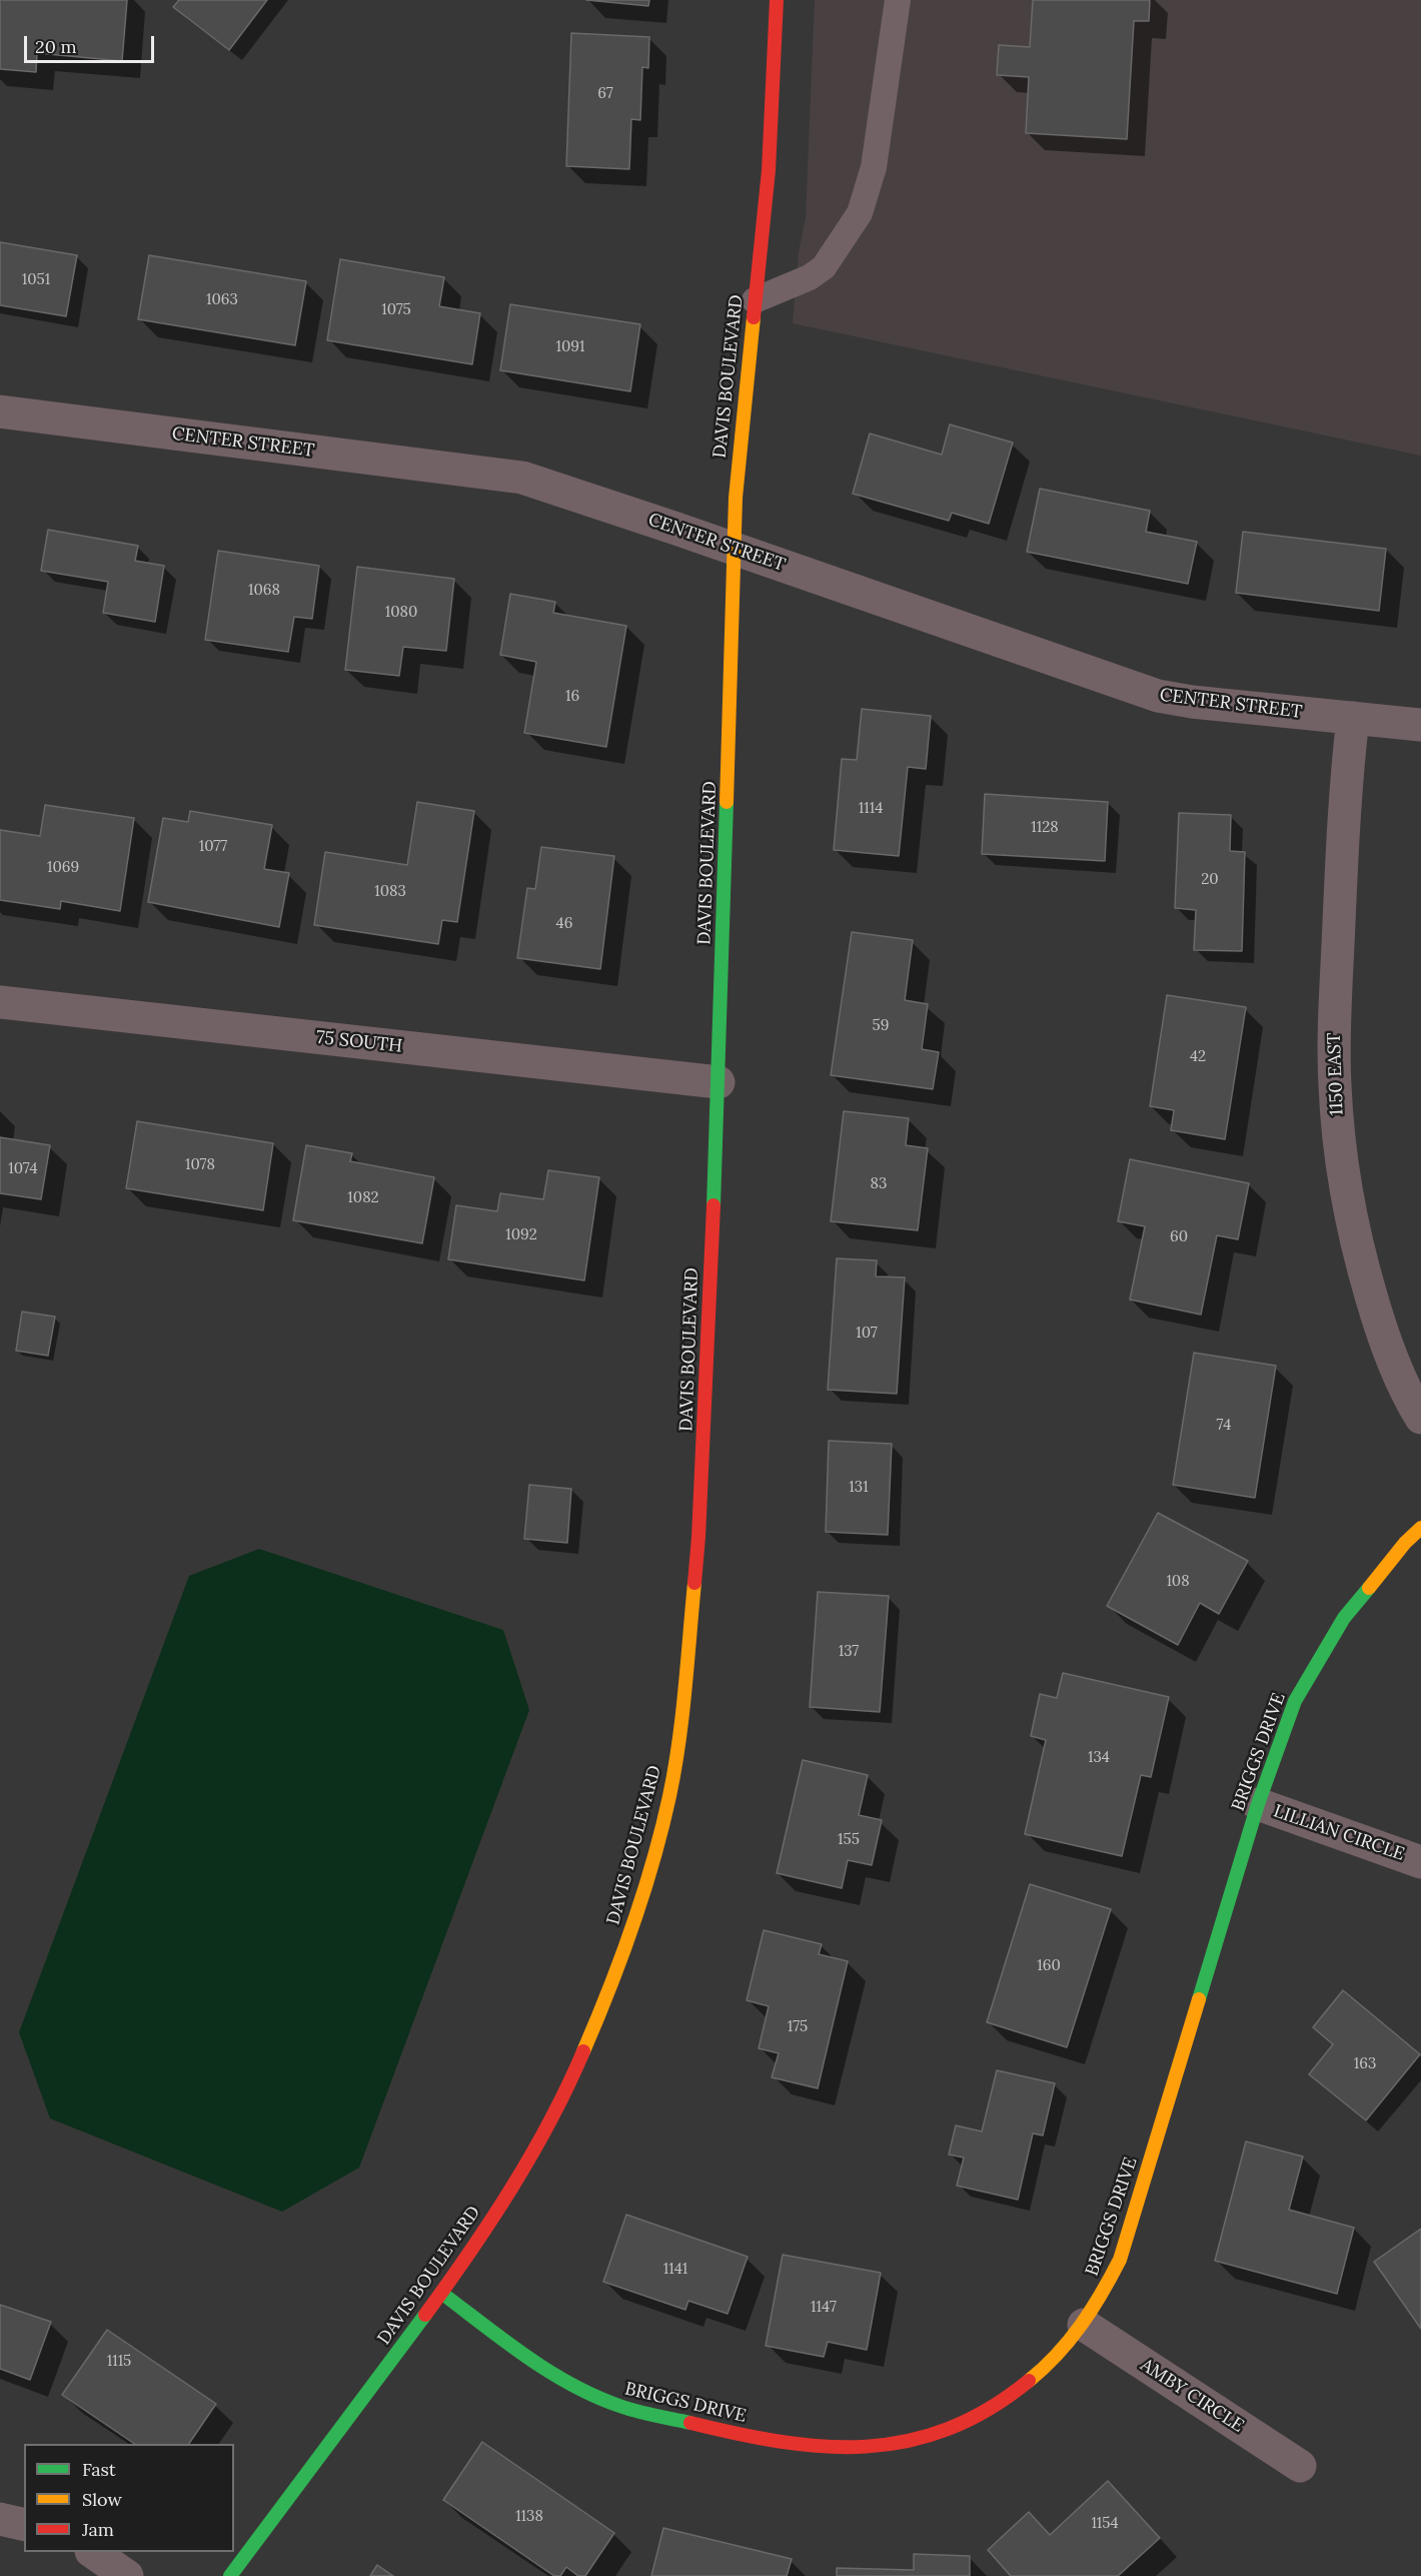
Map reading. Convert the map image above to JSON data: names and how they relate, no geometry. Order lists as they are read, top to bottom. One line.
{"streets":{"street":["DAVIS BOULEVARD","CENTER STREET","75 SOUTH","1150 EAST","BRIGGS DRIVE","LILLIAN CIRCLE","AMBY CIRCLE"]},"crossings":[["DAVIS BOULEVARD","CENTER STREET"],["DAVIS BOULEVARD","75 SOUTH"],["DAVIS BOULEVARD","BRIGGS DRIVE"],["CENTER STREET","1150 EAST"],["BRIGGS DRIVE","LILLIAN CIRCLE"],["BRIGGS DRIVE","AMBY CIRCLE"]],"house_numbers":["67","1051","1063","1075","1091","1068","1080","16","1114","1128","1077","1069","20","1083","46","59","42","1078","1074","83","1082","1092","60","107","74","131","108","137","134","155","160","175","163","1141","1147","1115","1138","1154"],"legend":["Fast","Slow","Jam"],"scale_bar":"20 m"}
